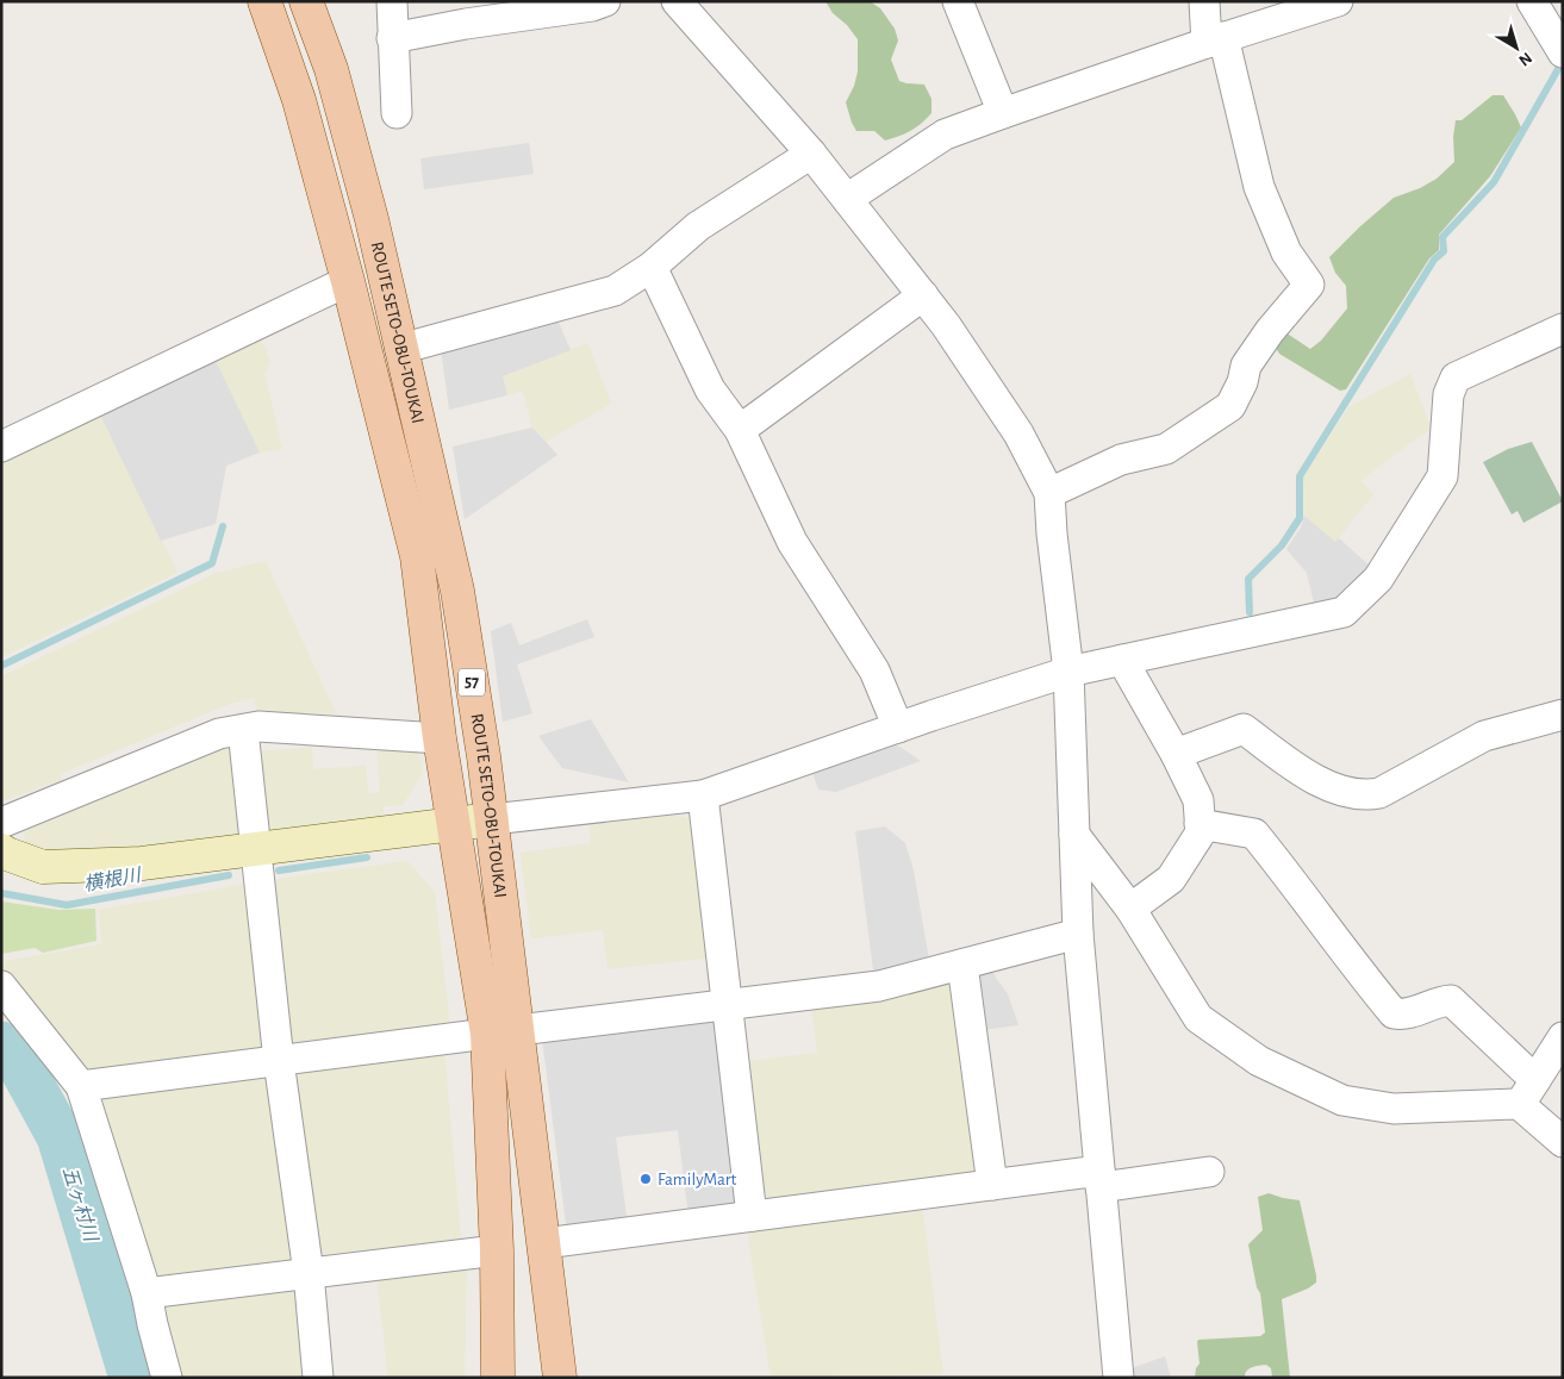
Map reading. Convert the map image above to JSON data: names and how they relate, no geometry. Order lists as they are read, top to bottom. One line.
{"streets":{"main road":["ROUTE SETO-OBU-TOUKAI","57"]},"water":["横根川","五ヶ村川"],"places":["FamilyMart"],"north":"bottom right"}
